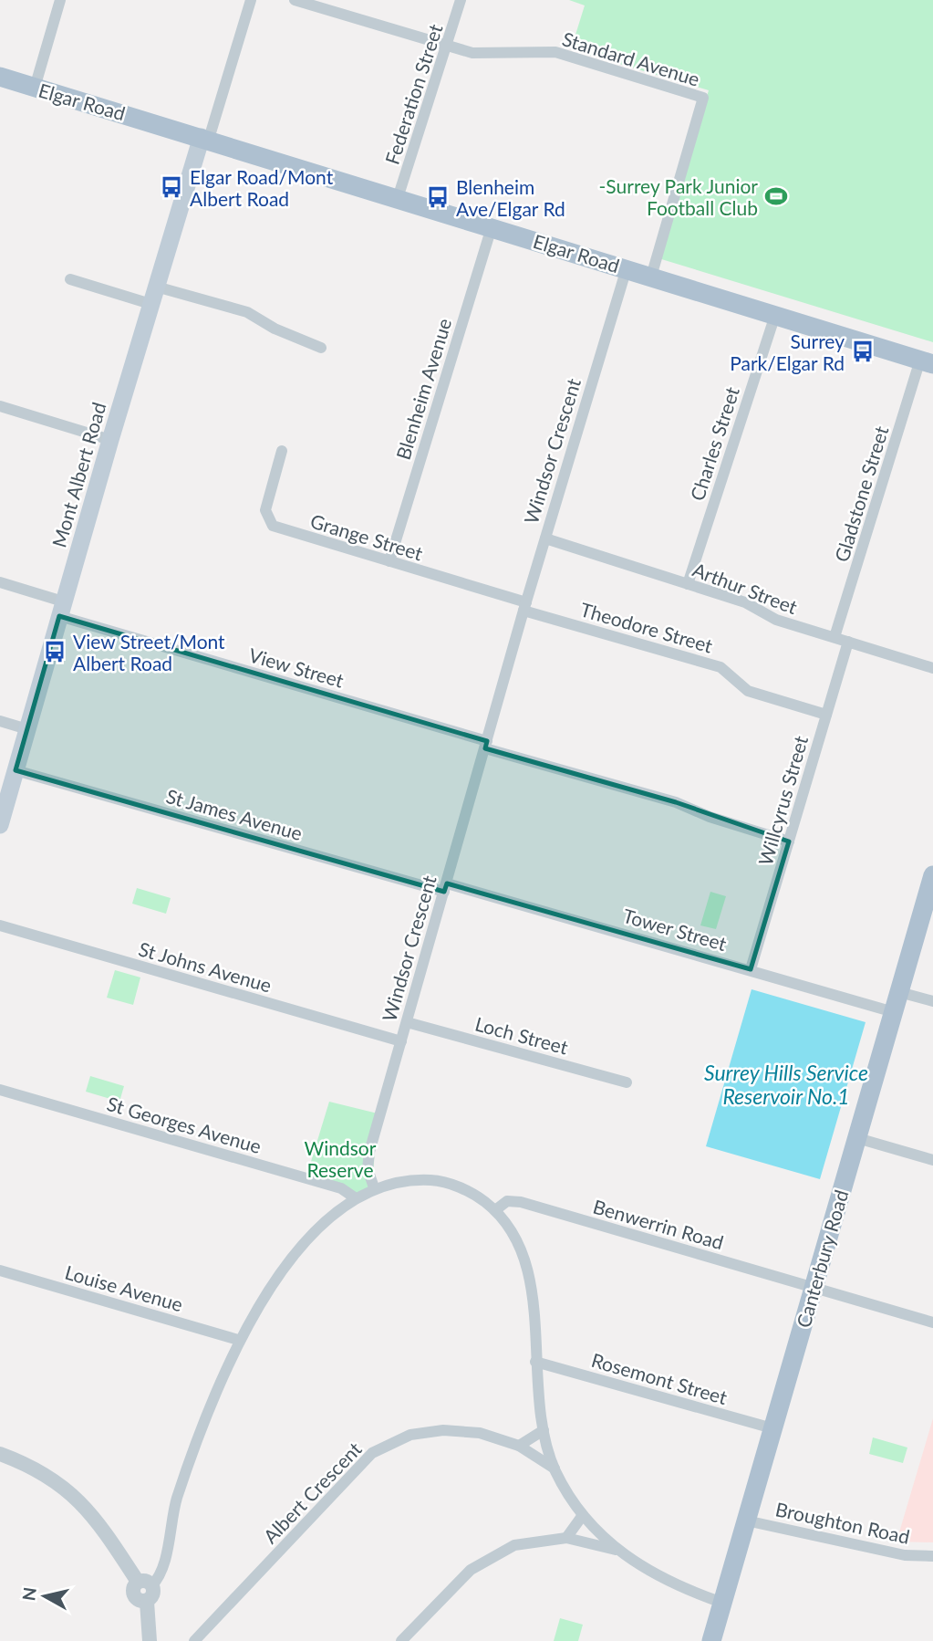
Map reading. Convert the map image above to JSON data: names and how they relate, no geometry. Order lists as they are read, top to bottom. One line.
{"streets":{"main road":["Elgar Road","Mont Albert Road","Canterbury Road"],"street":["Standard Avenue","Federation Street","Blenheim Avenue","Charles Street","Windsor Crescent","Gladstone Street","Grange Street","Arthur Street","Theodore Street","View Street","Willcyrus Street","St James Avenue","Tower Street","St Johns Avenue","Loch Street","St Georges Avenue","Benwerrin Road","Louise Avenue","Rosemont Street","Albert Crescent","Broughton Road"]},"crossings":[["Standard Avenue","Federation Street"],["Standard Avenue","Elgar Road"],["Federation Street","Elgar Road"],["Elgar Road","Blenheim Avenue"],["Elgar Road","Charles Street"],["Elgar Road","Windsor Crescent"],["Elgar Road","Mont Albert Road"],["Elgar Road","Gladstone Street"],["Blenheim Avenue","Grange Street"],["Charles Street","Arthur Street"],["Windsor Crescent","Grange Street"],["Windsor Crescent","Arthur Street"],["Windsor Crescent","Theodore Street"],["Windsor Crescent","View Street"],["Windsor Crescent","St James Avenue"],["Windsor Crescent","Tower Street"],["Windsor Crescent","St Johns Avenue"],["Windsor Crescent","Loch Street"],["Mont Albert Road","View Street"],["Mont Albert Road","St James Avenue"],["Gladstone Street","Arthur Street"],["Grange Street","Theodore Street"],["Arthur Street","Willcyrus Street"],["Theodore Street","Willcyrus Street"],["View Street","Willcyrus Street"],["Willcyrus Street","Tower Street"],["St James Avenue","Tower Street"],["Tower Street","Canterbury Road"],["Benwerrin Road","Canterbury Road"],["Canterbury Road","Rosemont Street"],["Canterbury Road","Broughton Road"]],"water":["Surrey Hills Service Reservoir No.1"],"parks":["Windsor Reserve"],"places":{"bus stop":["Elgar Road/Mont Albert Road","Blenheim Ave/Elgar Rd","Surrey Park/Elgar Rd","View Street/Mont Albert Road"],"sports":["-Surrey Park Junior Football Club"]},"north":"left"}
